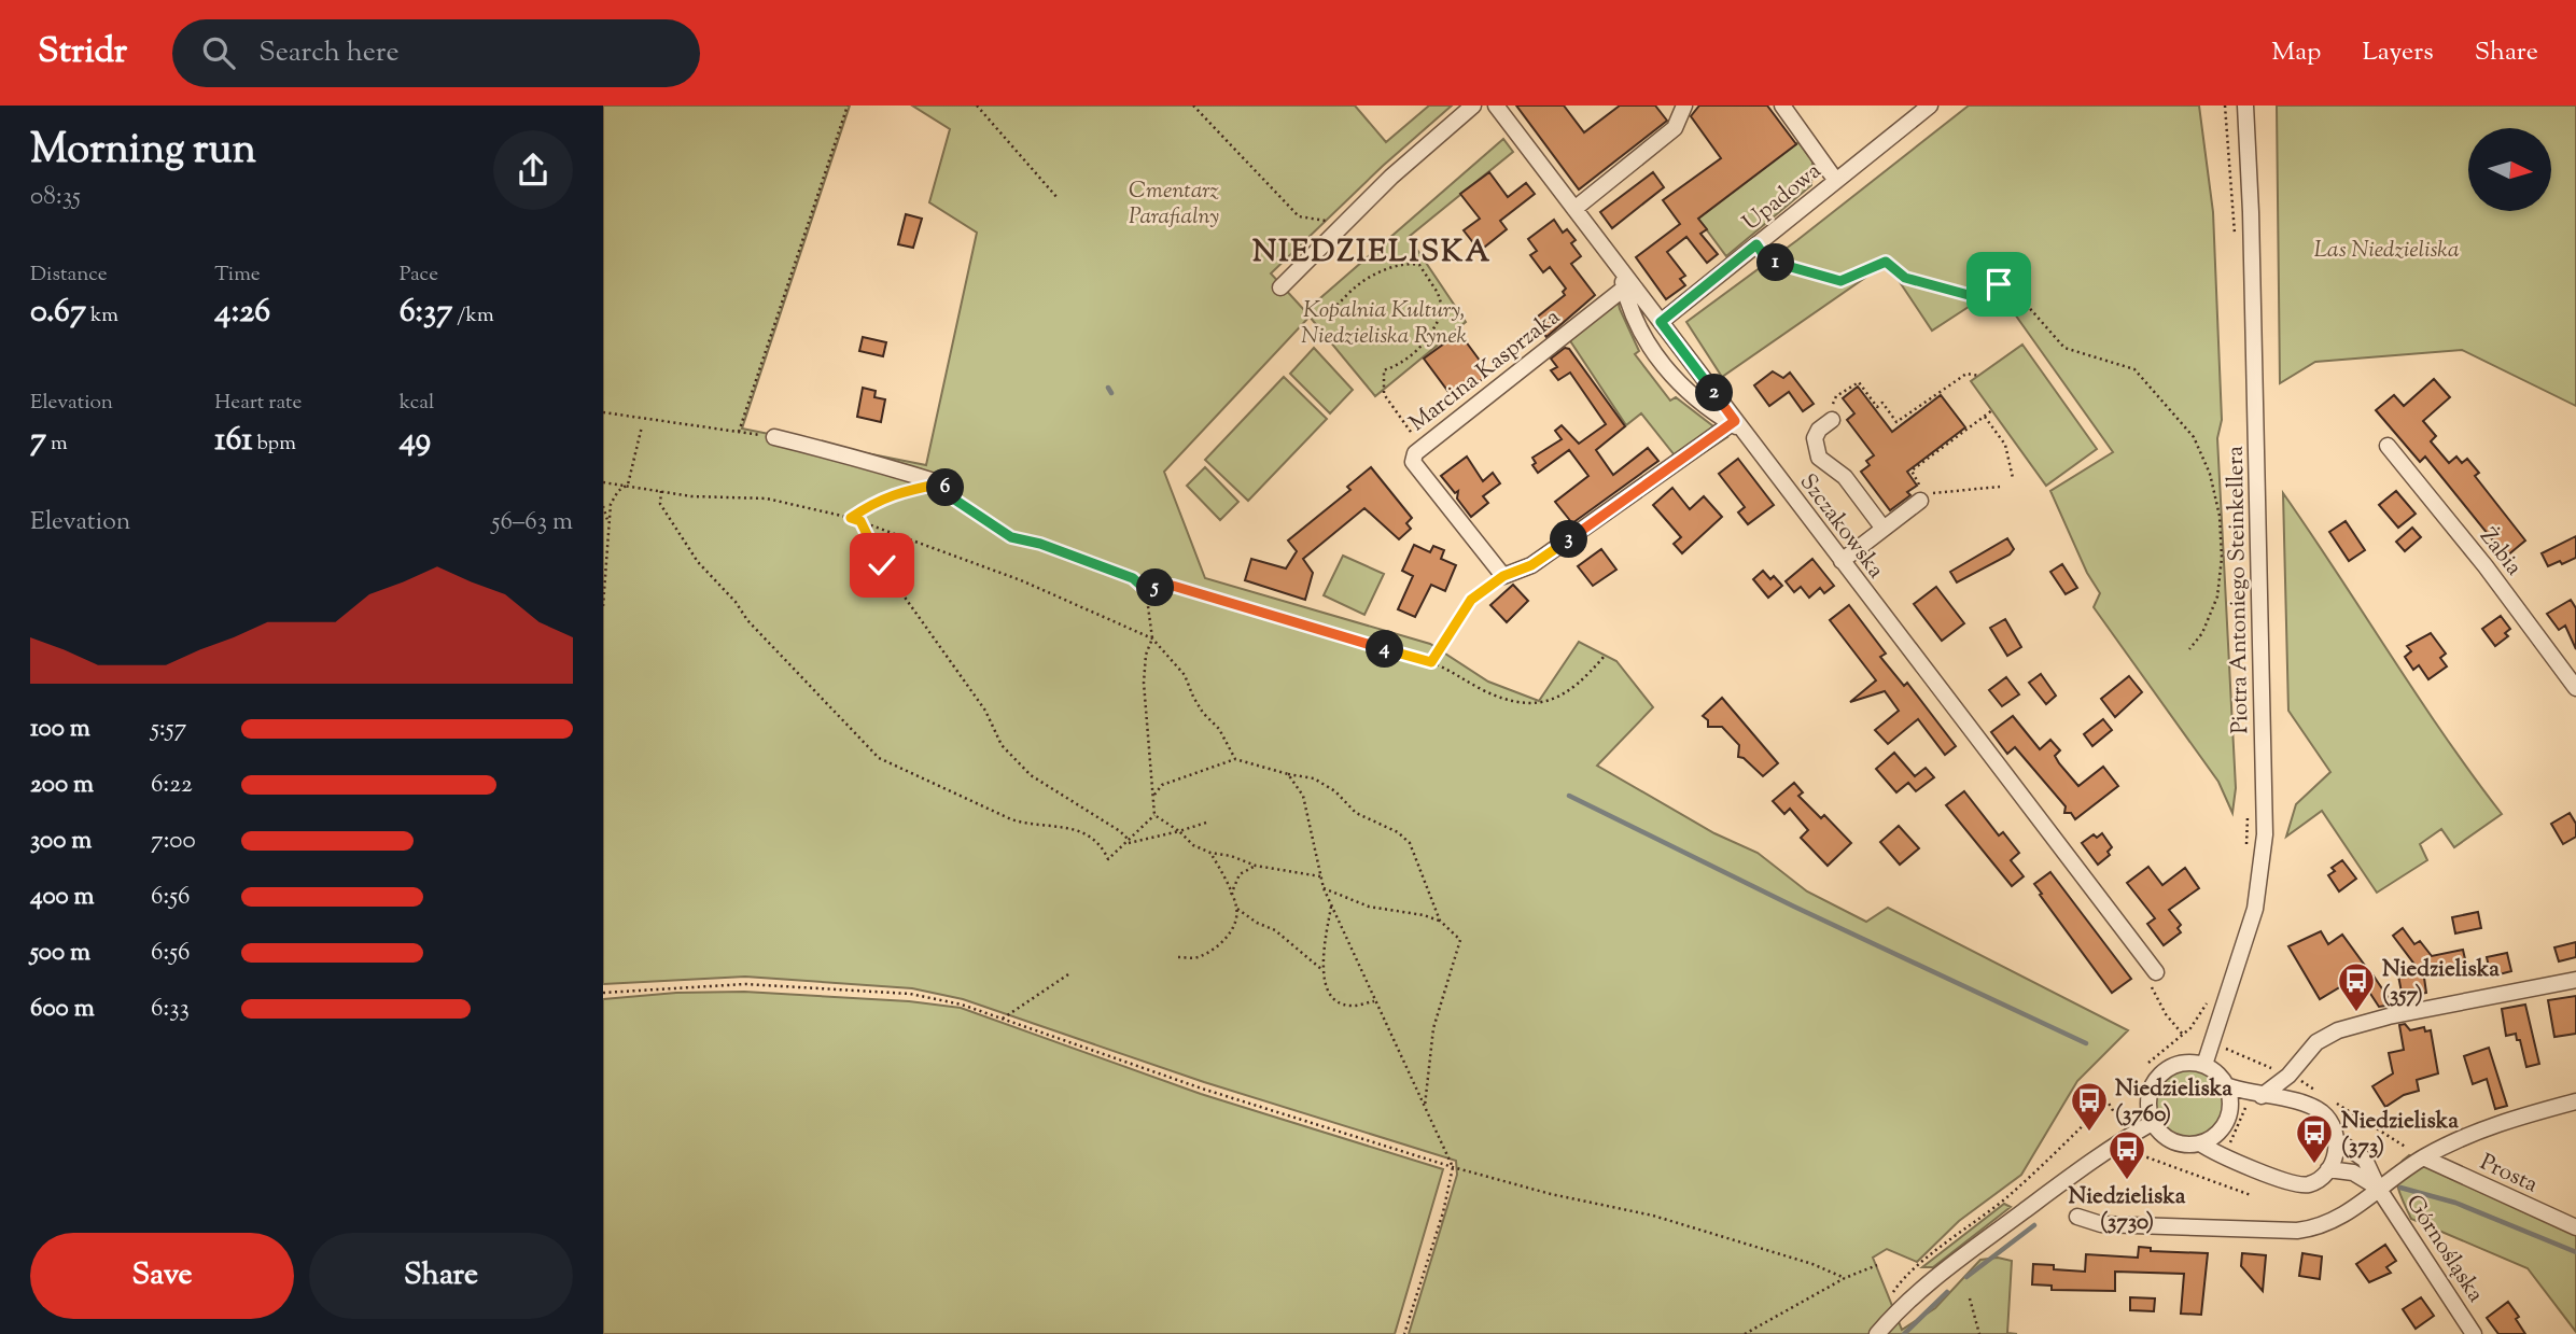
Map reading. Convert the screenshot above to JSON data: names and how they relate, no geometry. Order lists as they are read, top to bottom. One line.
{"streets":{"street":["Upadowa","Marcina Kasprzaka","Szczakowska","Żabia","Piotra Antoniego Steinkellera","Prosta","Górnośląska"]},"crossings":[["Upadowa","Szczakowska"],["Marcina Kasprzaka","Szczakowska"],["Piotra Antoniego Steinkellera","Górnośląska"]],"districts":["NIEDZIELISKA"],"parks":["Cmentarz Parafialny","Las Niedzieliska","Kopalnia Kultury, Niedzieliska Rynek"],"places":{"bus stop":["Niedzieliska (357)","Niedzieliska (3760)","Niedzieliska (373)","Niedzieliska (3730)"]},"north":"right","page":{"header":"Stridr","search":"Search here","nav":["Map","Layers","Share"],"heading":["Morning run","08:35"],"stats":[["Distance","0.67 km"],["Time","4:26"],["Pace","6:37 /km"],["Elevation","7 m"],["Heart rate","161 bpm"],["kcal","49"]],"pins":["1","2","6","3","5","4"],"chart":["Elevation","56–63 m"],"list":[{"name":"100 m","note":"5:57"},{"name":"200 m","note":"6:22"},{"name":"300 m","note":"7:00"},{"name":"400 m","note":"6:56"},{"name":"500 m","note":"6:56"},{"name":"600 m","note":"6:33"}],"buttons":["Save","Share"]}}
